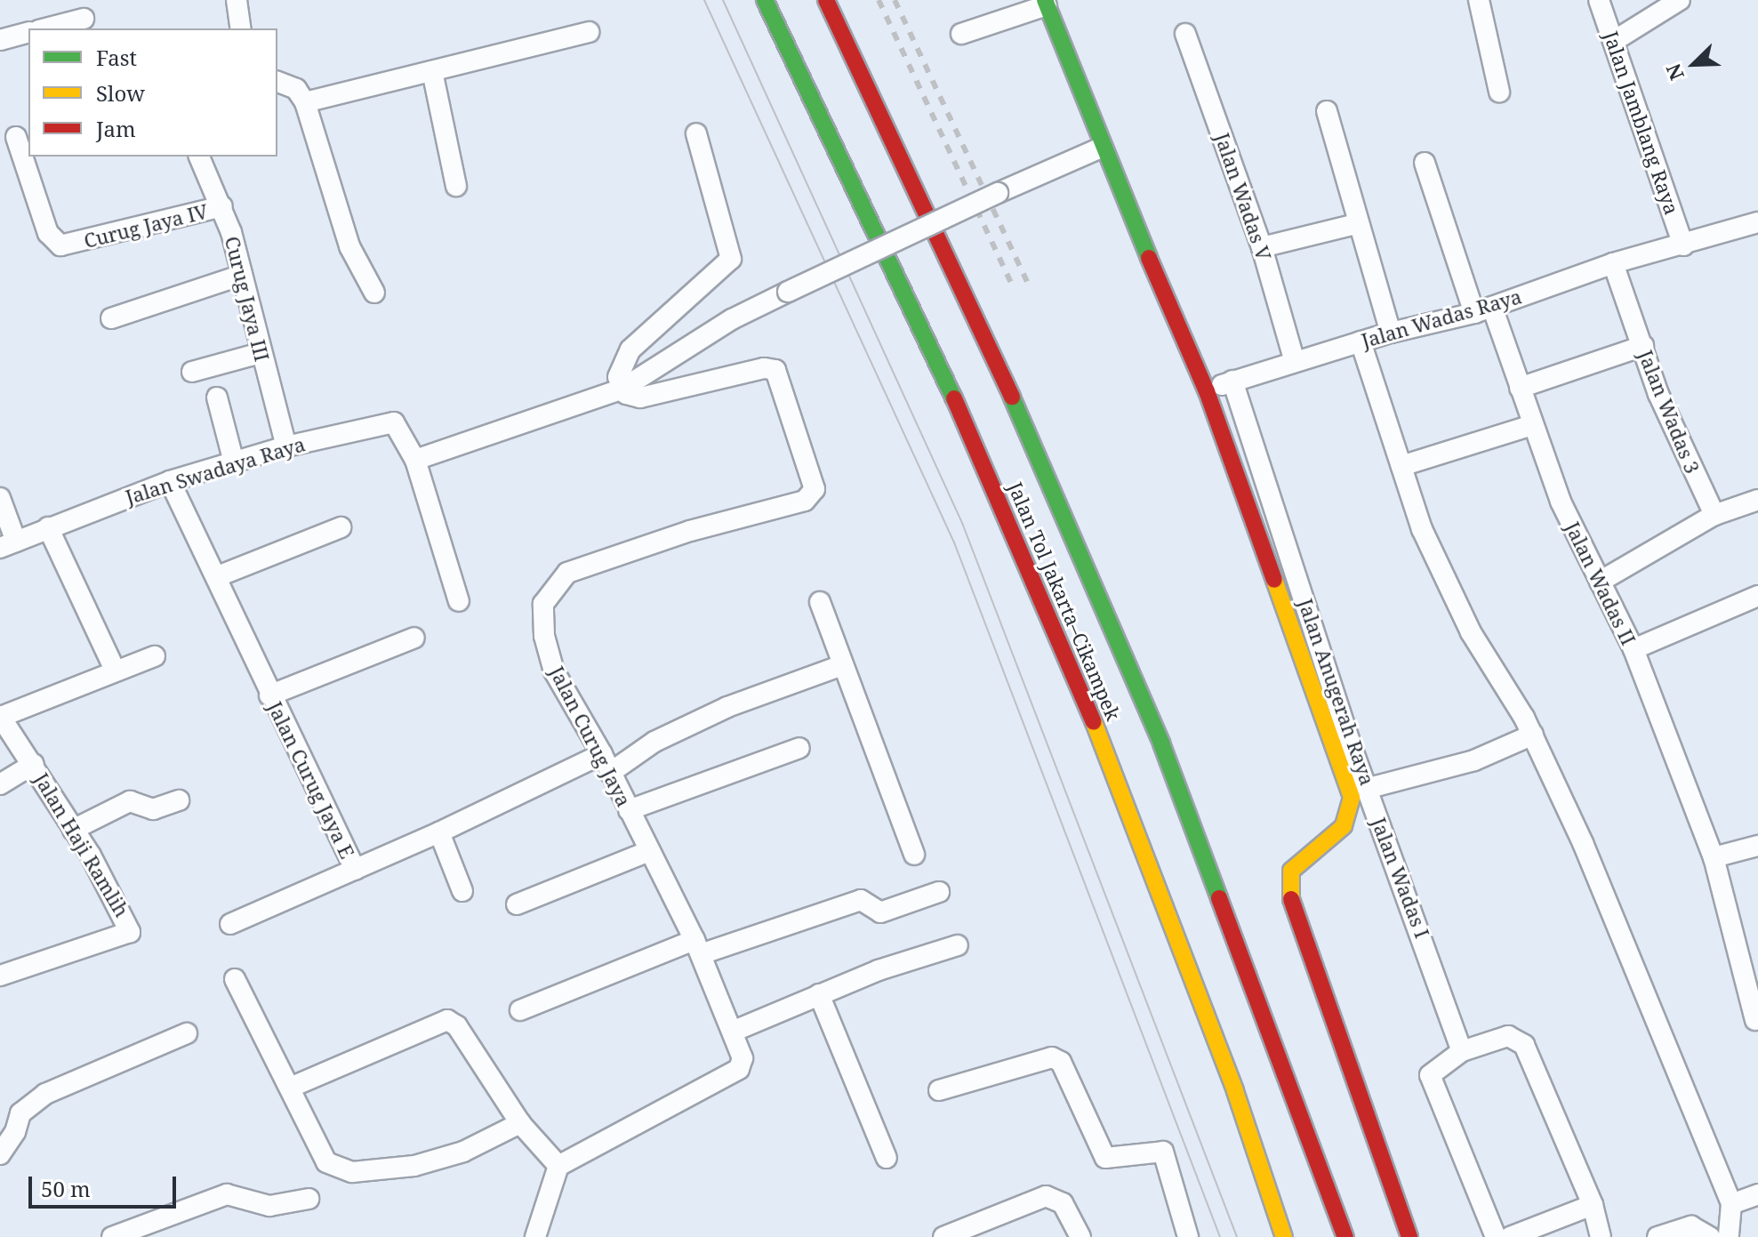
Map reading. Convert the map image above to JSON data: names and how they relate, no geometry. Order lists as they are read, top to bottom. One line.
{"streets":{"main road":["Jalan Tol Jakarta–Cikampek","Jalan Anugerah Raya"],"street":["Jalan Jamblang Raya","Jalan Wadas V","Curug Jaya IV","Curug Jaya III","Jalan Wadas Raya","Jalan Wadas 3","Jalan Swadaya Raya","Jalan Wadas II","Jalan Curug Jaya","Jalan Curug Jaya E","Jalan Haji Ramlih","Jalan Wadas I"]},"crossings":[["Jalan Jamblang Raya","Jalan Wadas Raya"],["Jalan Wadas V","Jalan Wadas Raya"],["Curug Jaya IV","Curug Jaya III"],["Curug Jaya III","Jalan Swadaya Raya"],["Jalan Wadas Raya","Jalan Wadas 3"],["Jalan Wadas Raya","Jalan Wadas II"],["Jalan Wadas Raya","Jalan Anugerah Raya"],["Jalan Wadas Raya","Jalan Wadas I"],["Jalan Swadaya Raya","Jalan Curug Jaya E"],["Jalan Curug Jaya","Jalan Curug Jaya E"]],"legend":["Fast","Slow","Jam"],"scale_bar":"50 m","north":"bottom left"}
